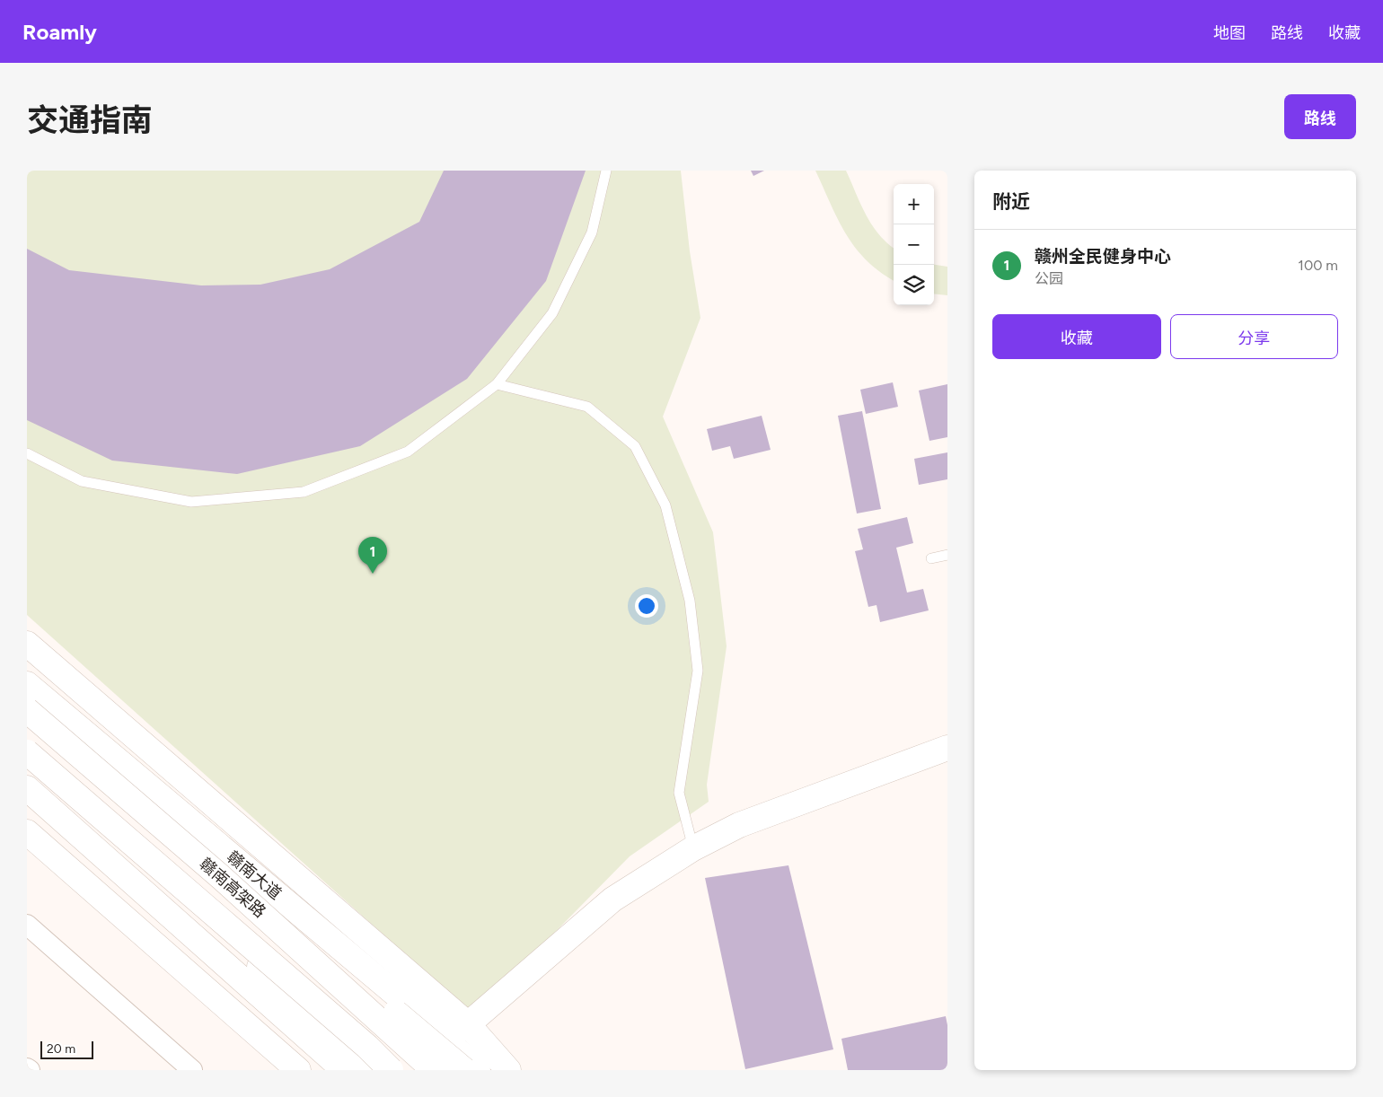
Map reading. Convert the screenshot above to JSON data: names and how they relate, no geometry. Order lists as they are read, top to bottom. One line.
{"streets":{"main road":["赣南大道","赣南高架路"]},"scale_bar":"20 m","page":{"header":"Roamly","nav":["地图","路线","收藏"],"title":"交通指南","buttons":["路线",["收藏","分享"]],"heading":"附近","map_buttons":["+","−"],"list":[{"mark":"1","name":"赣州全民健身中心","note":"公园","value":"100 m"}],"pins":"1","scale":"20 m"}}
